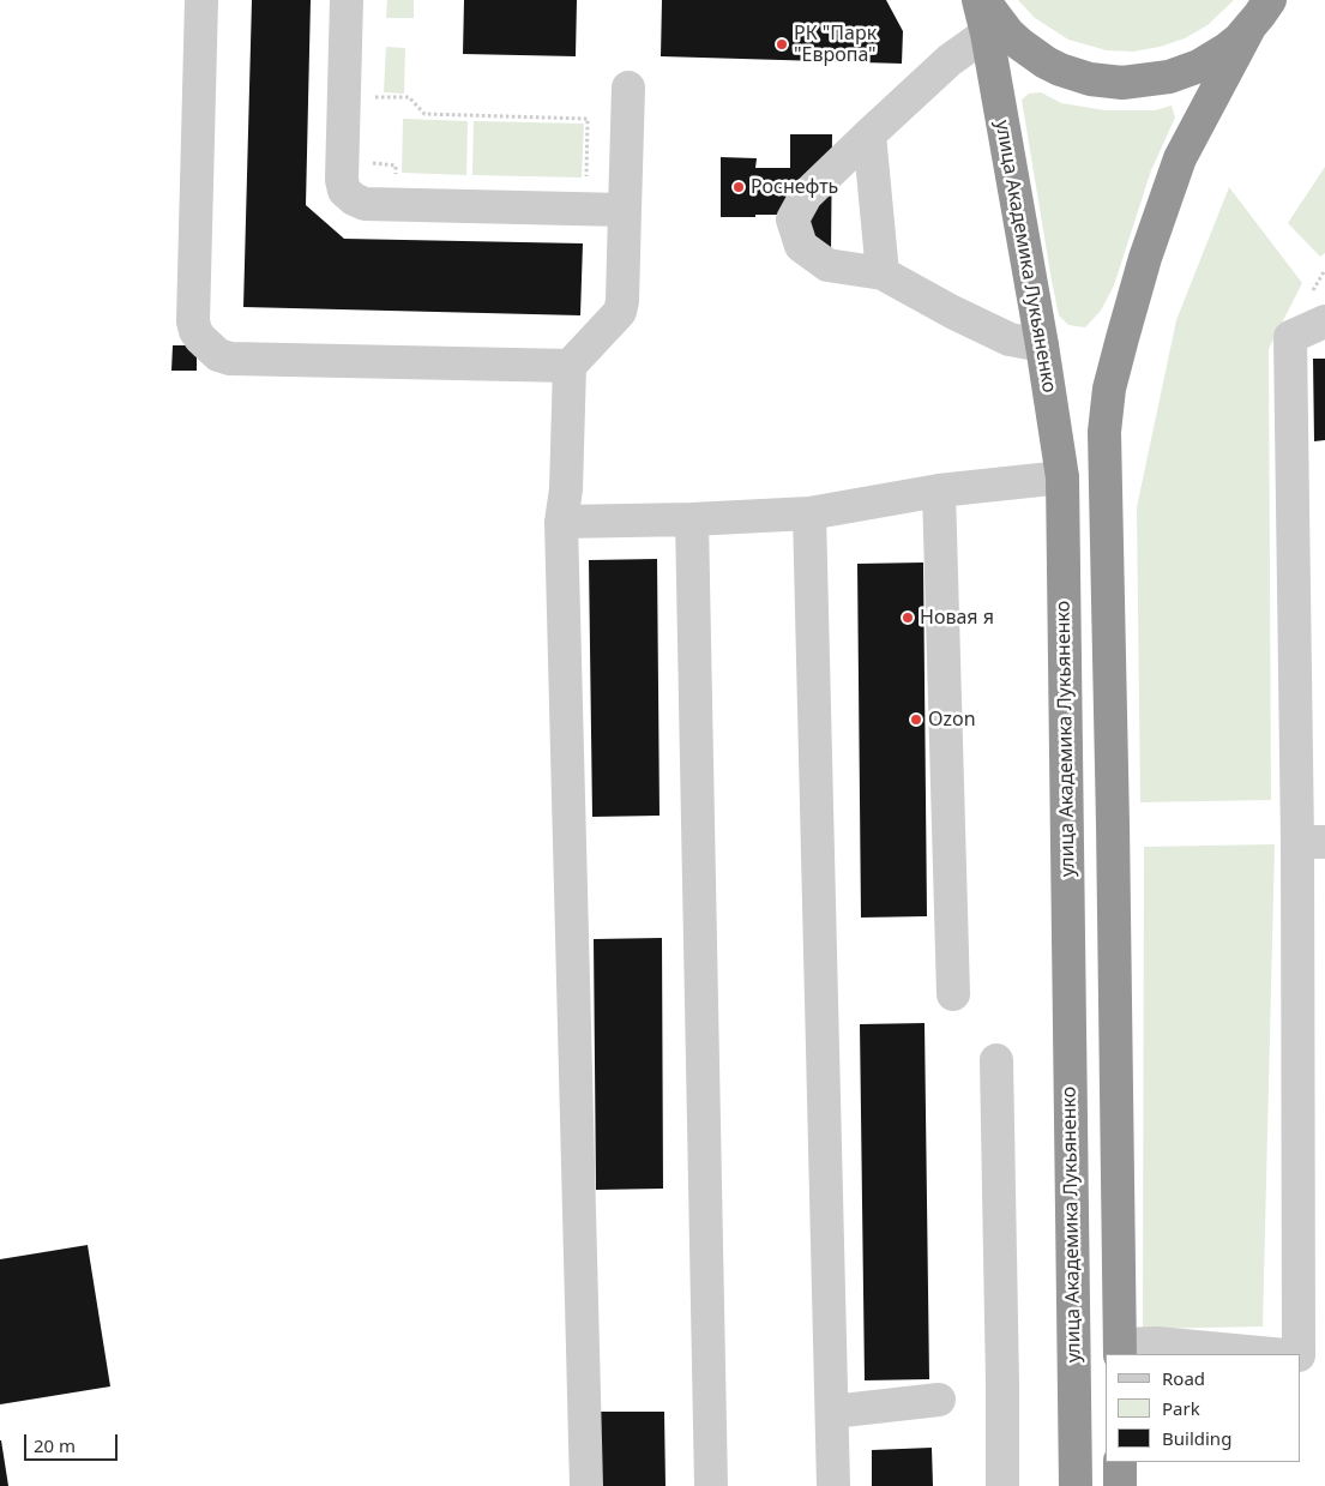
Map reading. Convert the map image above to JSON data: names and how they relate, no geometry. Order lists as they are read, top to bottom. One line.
{"streets":{"highway":["улица Академика Лукьяненко"]},"places":["РК \"Парк \"Европа\"","Роснефть","Новая я","Ozon"],"legend":["Road","Park","Building"],"scale_bar":"20 m"}
